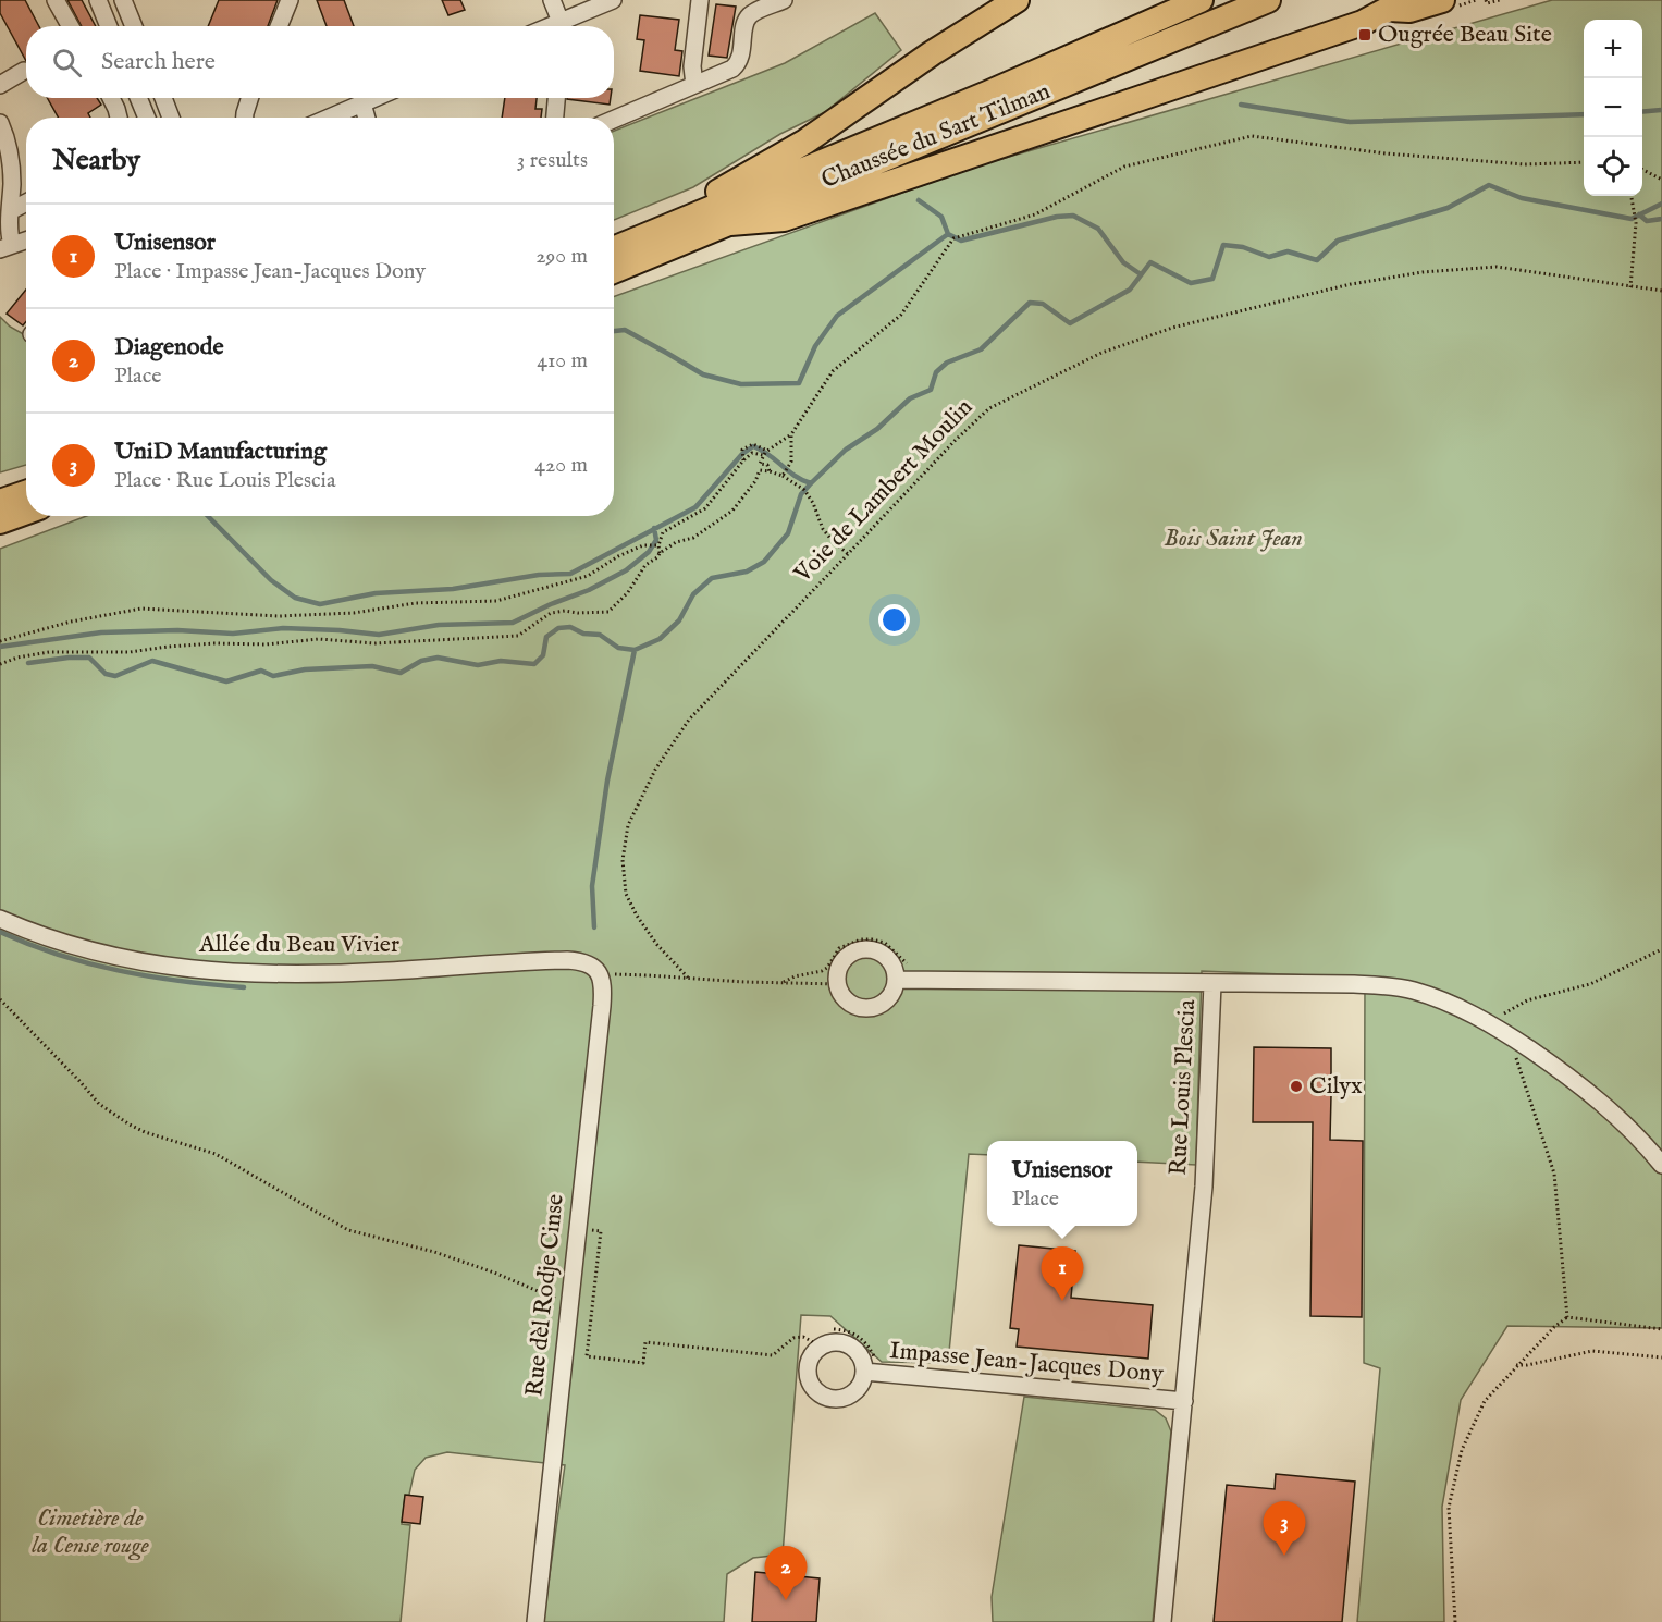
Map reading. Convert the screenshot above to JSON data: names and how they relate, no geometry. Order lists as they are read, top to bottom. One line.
{"streets":{"highway":["Chaussée du Sart Tilman"],"street":["Allée du Beau Vivier","Rue Louis Plescia","Rue dèl Rodje Cinse","Impasse Jean-Jacques Dony"],"path":["Voie de Lambert Moulin"]},"crossings":[["Allée du Beau Vivier","Rue dèl Rodje Cinse"],["Rue Louis Plescia","Impasse Jean-Jacques Dony"]],"parks":["Bois Saint Jean","Cimetière de la Cense rouge"],"places":{"transit":["Ougrée Beau Site"],"other":["Cilyx"]},"page":{"map_buttons":["+","−"],"search":"Search here","heading":["Nearby","3 results"],"list":[{"mark":"1","name":"Unisensor","note":"Place · Impasse Jean-Jacques Dony","value":"290 m"},{"mark":"2","name":"Diagenode","note":"Place","value":"410 m"},{"mark":"3","name":"UniD Manufacturing","note":"Place · Rue Louis Plescia","value":"420 m"}],"popup":["Unisensor","Place"],"pins":["1","3","2"]}}
